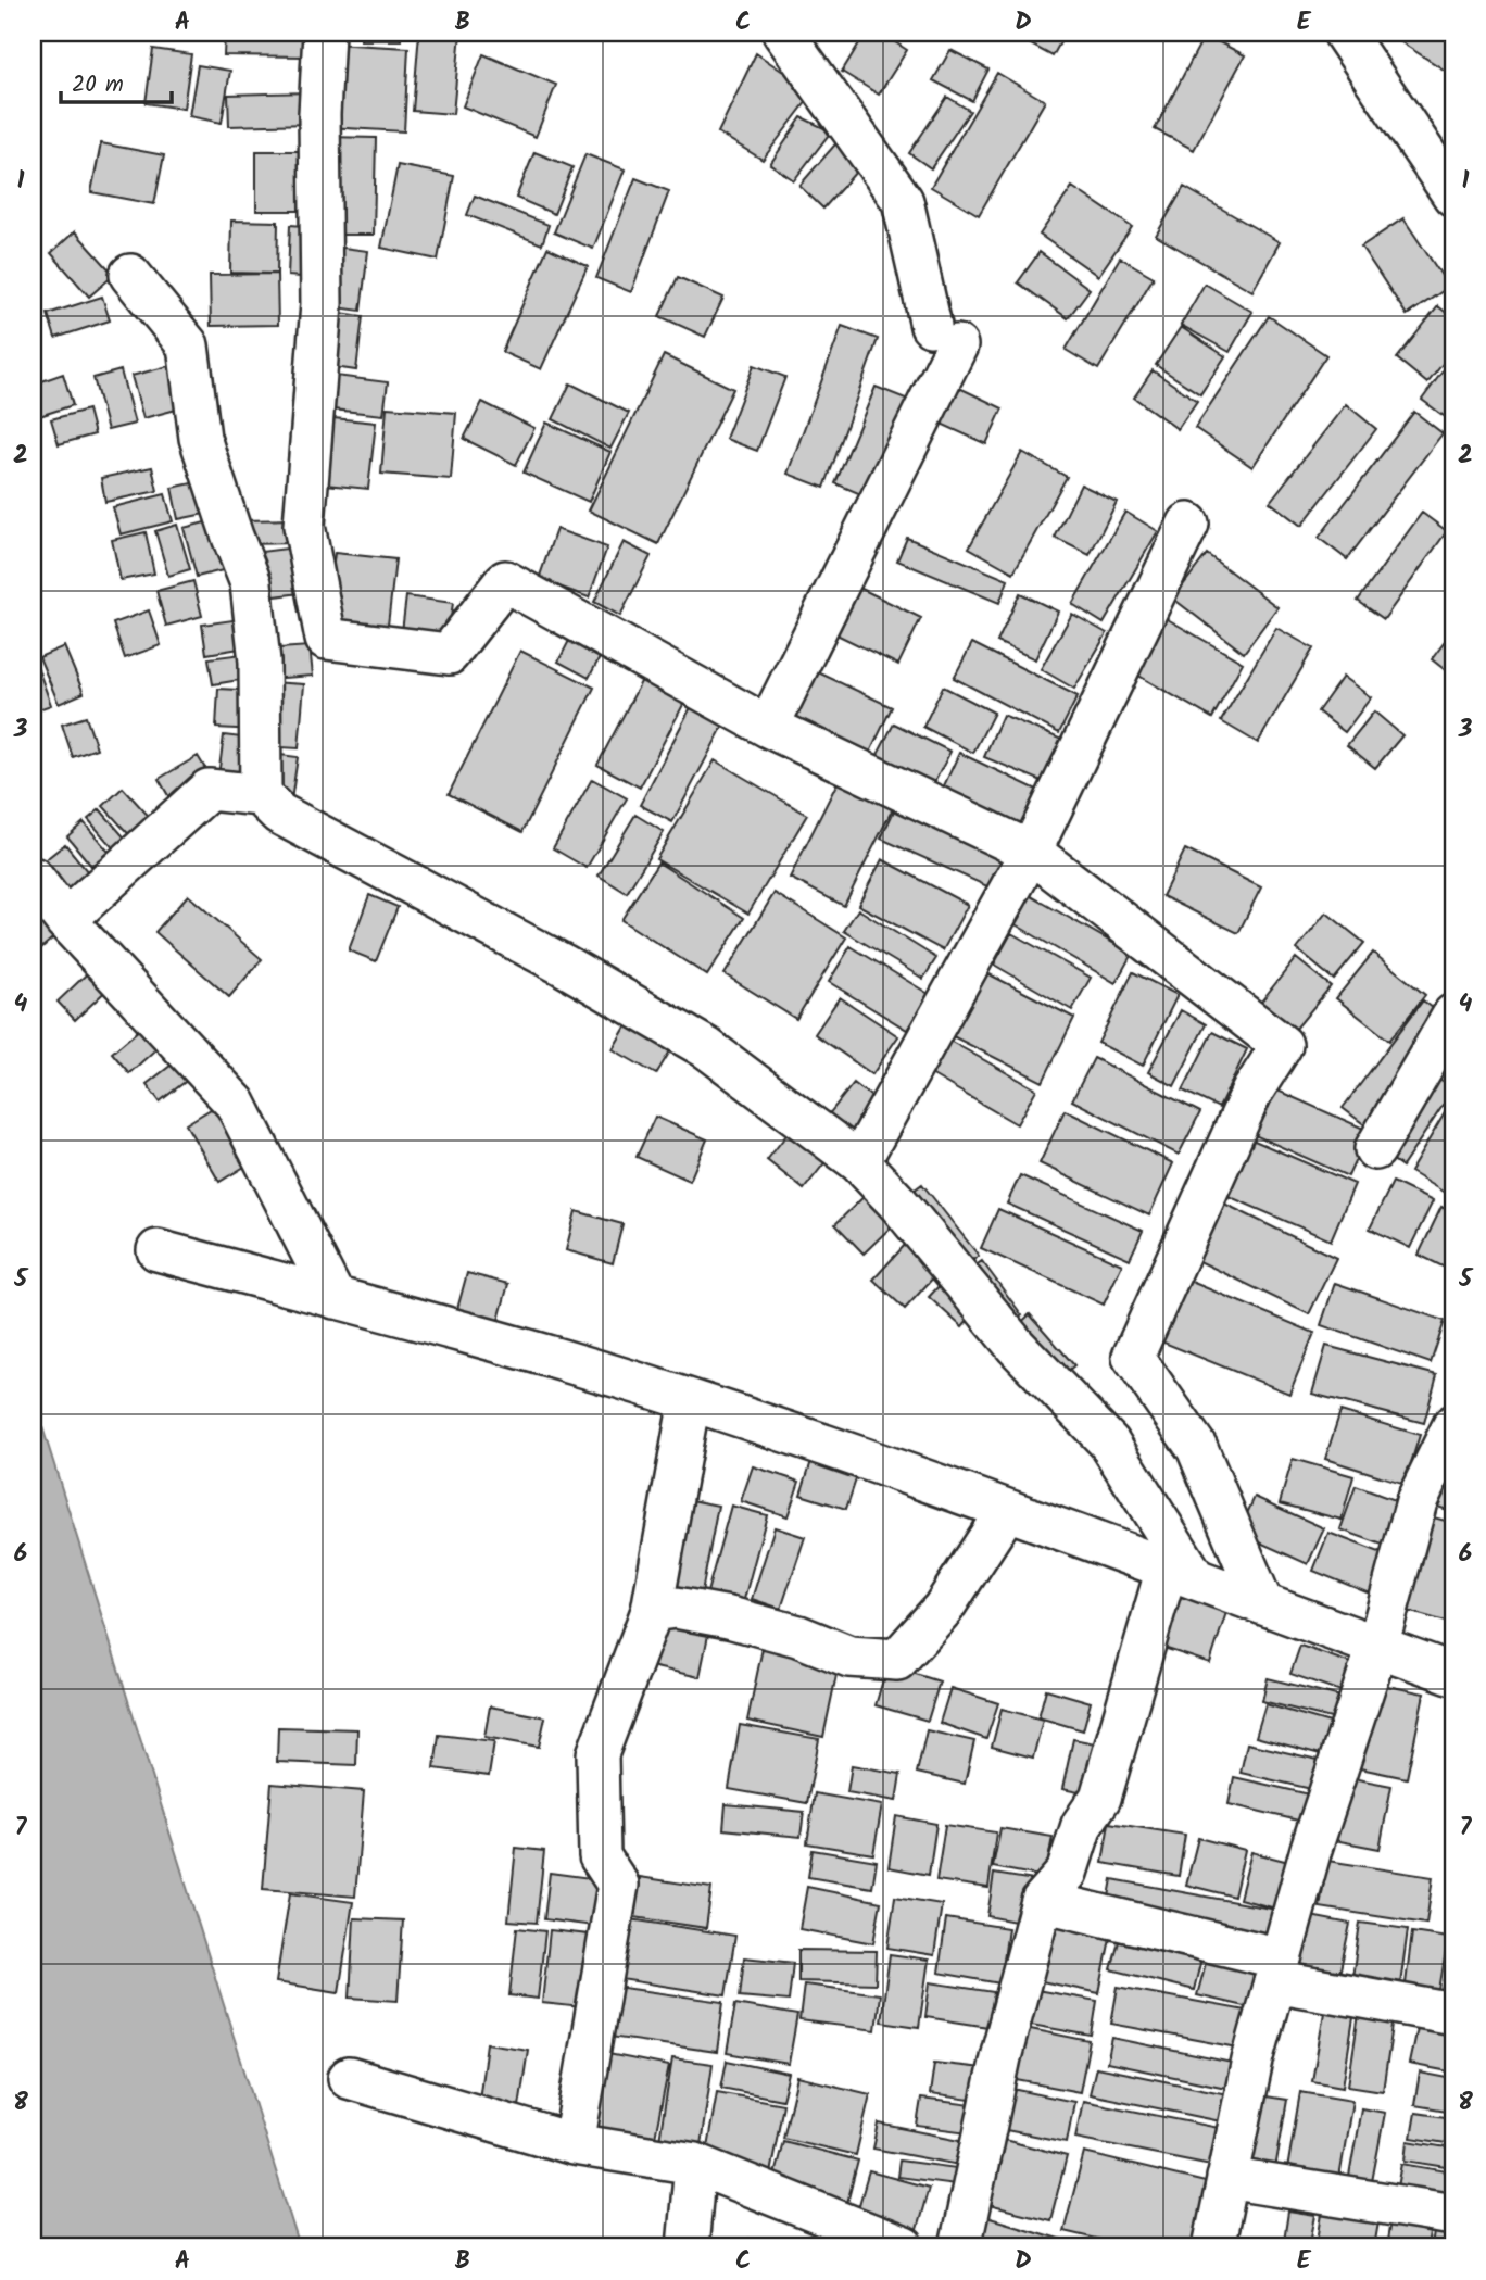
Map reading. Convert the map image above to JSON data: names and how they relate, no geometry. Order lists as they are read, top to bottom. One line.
{"scale_bar":"20 m","grid":{"columns":["A","B","C","D","E"],"rows":["1","2","3","4","5","6","7","8"]}}
